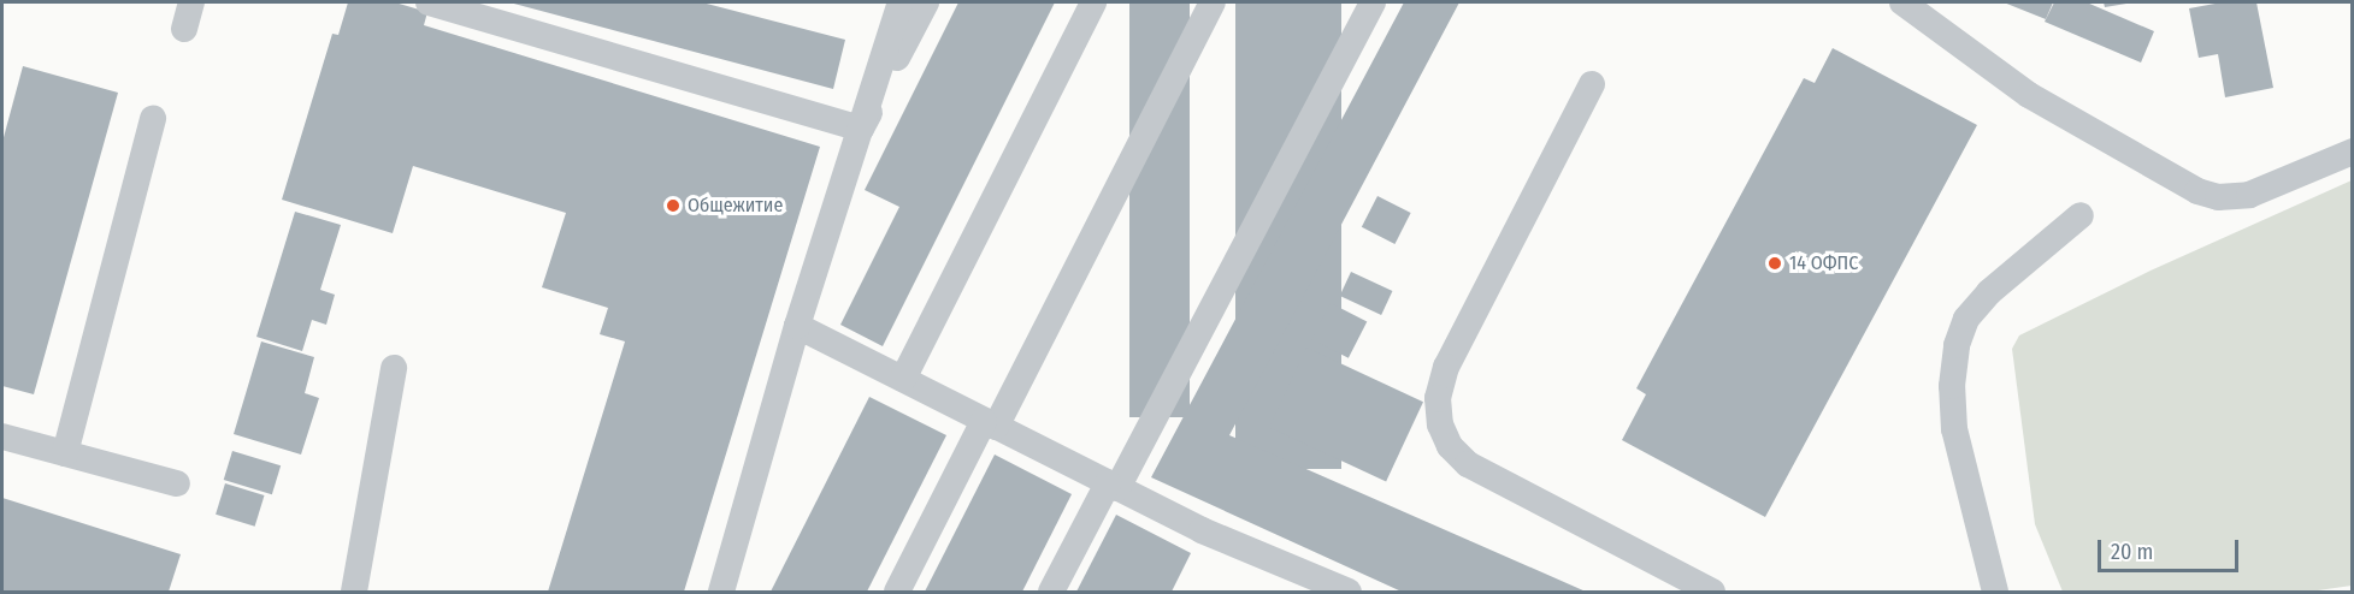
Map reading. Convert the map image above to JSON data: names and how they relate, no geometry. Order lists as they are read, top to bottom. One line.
{"places":["Общежитие","14 ОФПС"],"scale_bar":"20 m"}
